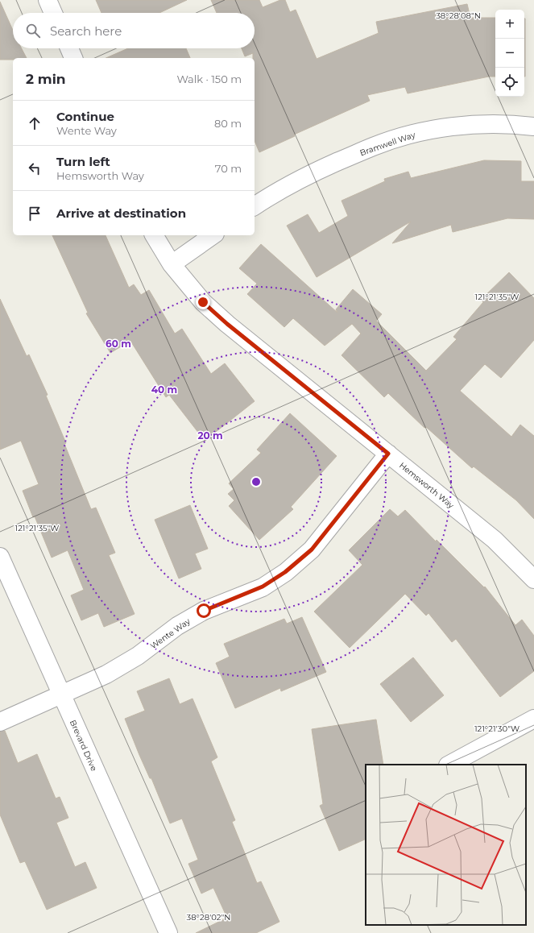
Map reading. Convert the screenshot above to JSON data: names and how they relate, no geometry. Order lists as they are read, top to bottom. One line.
{"streets":{"street":["Bramwell Way","Hemsworth Way","Wente Way","Brevard Drive"]},"crossings":[["Hemsworth Way","Wente Way"],["Wente Way","Brevard Drive"]],"page":{"map_buttons":["+","−"],"search":"Search here","heading":["2 min","Walk · 150 m"],"list":[["Continue","Wente Way","80 m"],["Turn left","Hemsworth Way","70 m"],"Arrive at destination"]},"coordinates":["38°28'08\"N","121°21'35\"W","121°21'30\"W","38°28'02\"N"],"rings":["60 m","40 m","20 m"]}
